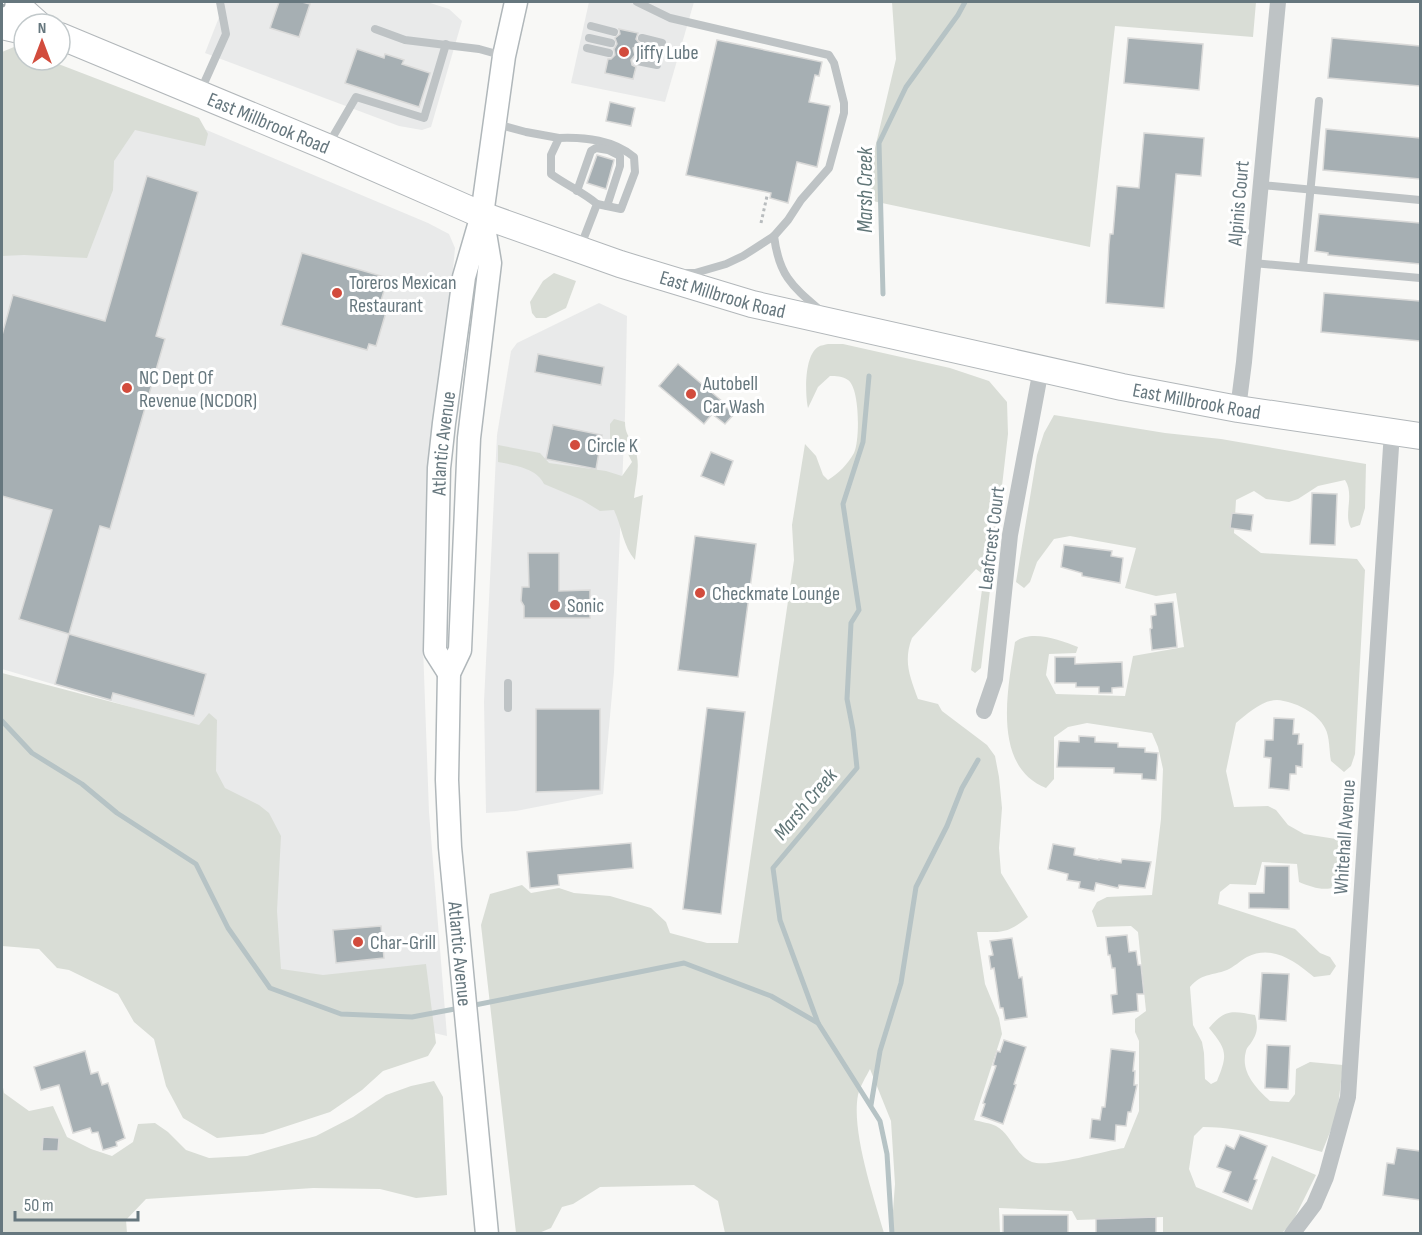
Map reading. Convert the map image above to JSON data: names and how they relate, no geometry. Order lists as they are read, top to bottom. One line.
{"streets":{"main road":["East Millbrook Road","Atlantic Avenue"],"street":["Alpinis Court","Leafcrest Court","Whitehall Avenue"]},"crossings":[["East Millbrook Road","Alpinis Court"],["East Millbrook Road","Atlantic Avenue"],["East Millbrook Road","Leafcrest Court"],["East Millbrook Road","Whitehall Avenue"]],"water":["Marsh Creek"],"places":["Jiffy Lube","Toreros Mexican Restaurant","NC Dept Of Revenue (NCDOR)","Autobell Car Wash","Circle K","Checkmate Lounge","Sonic","Char-Grill"],"scale_bar":"50 m","north":"top"}
